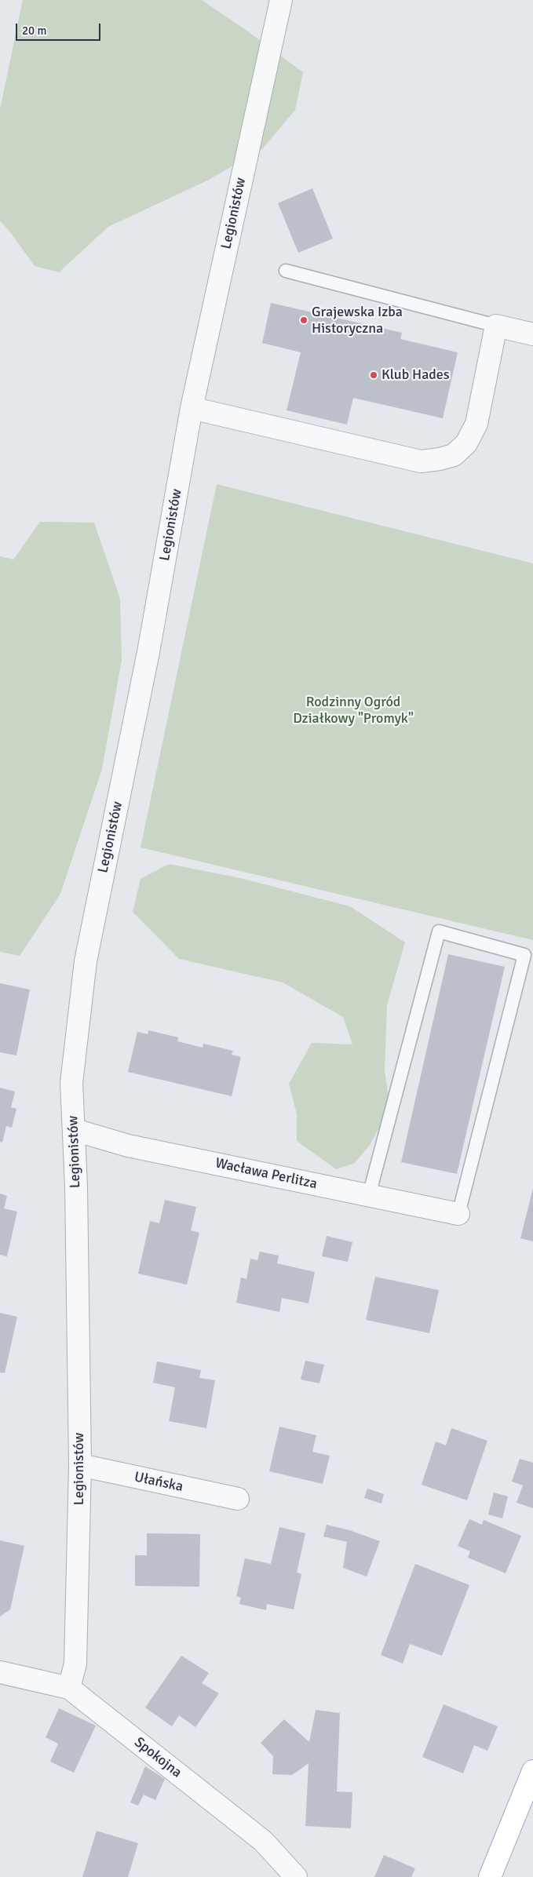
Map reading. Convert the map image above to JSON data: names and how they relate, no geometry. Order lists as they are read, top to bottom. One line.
{"streets":{"street":["Legionistów","Wacława Perlitza","Ułańska","Spokojna"]},"crossings":[["Legionistów","Wacława Perlitza"],["Legionistów","Ułańska"],["Legionistów","Spokojna"]],"parks":["Rodzinny Ogród Działkowy \"Promyk\""],"places":["Grajewska Izba Historyczna","Klub Hades"],"scale_bar":"20 m"}
